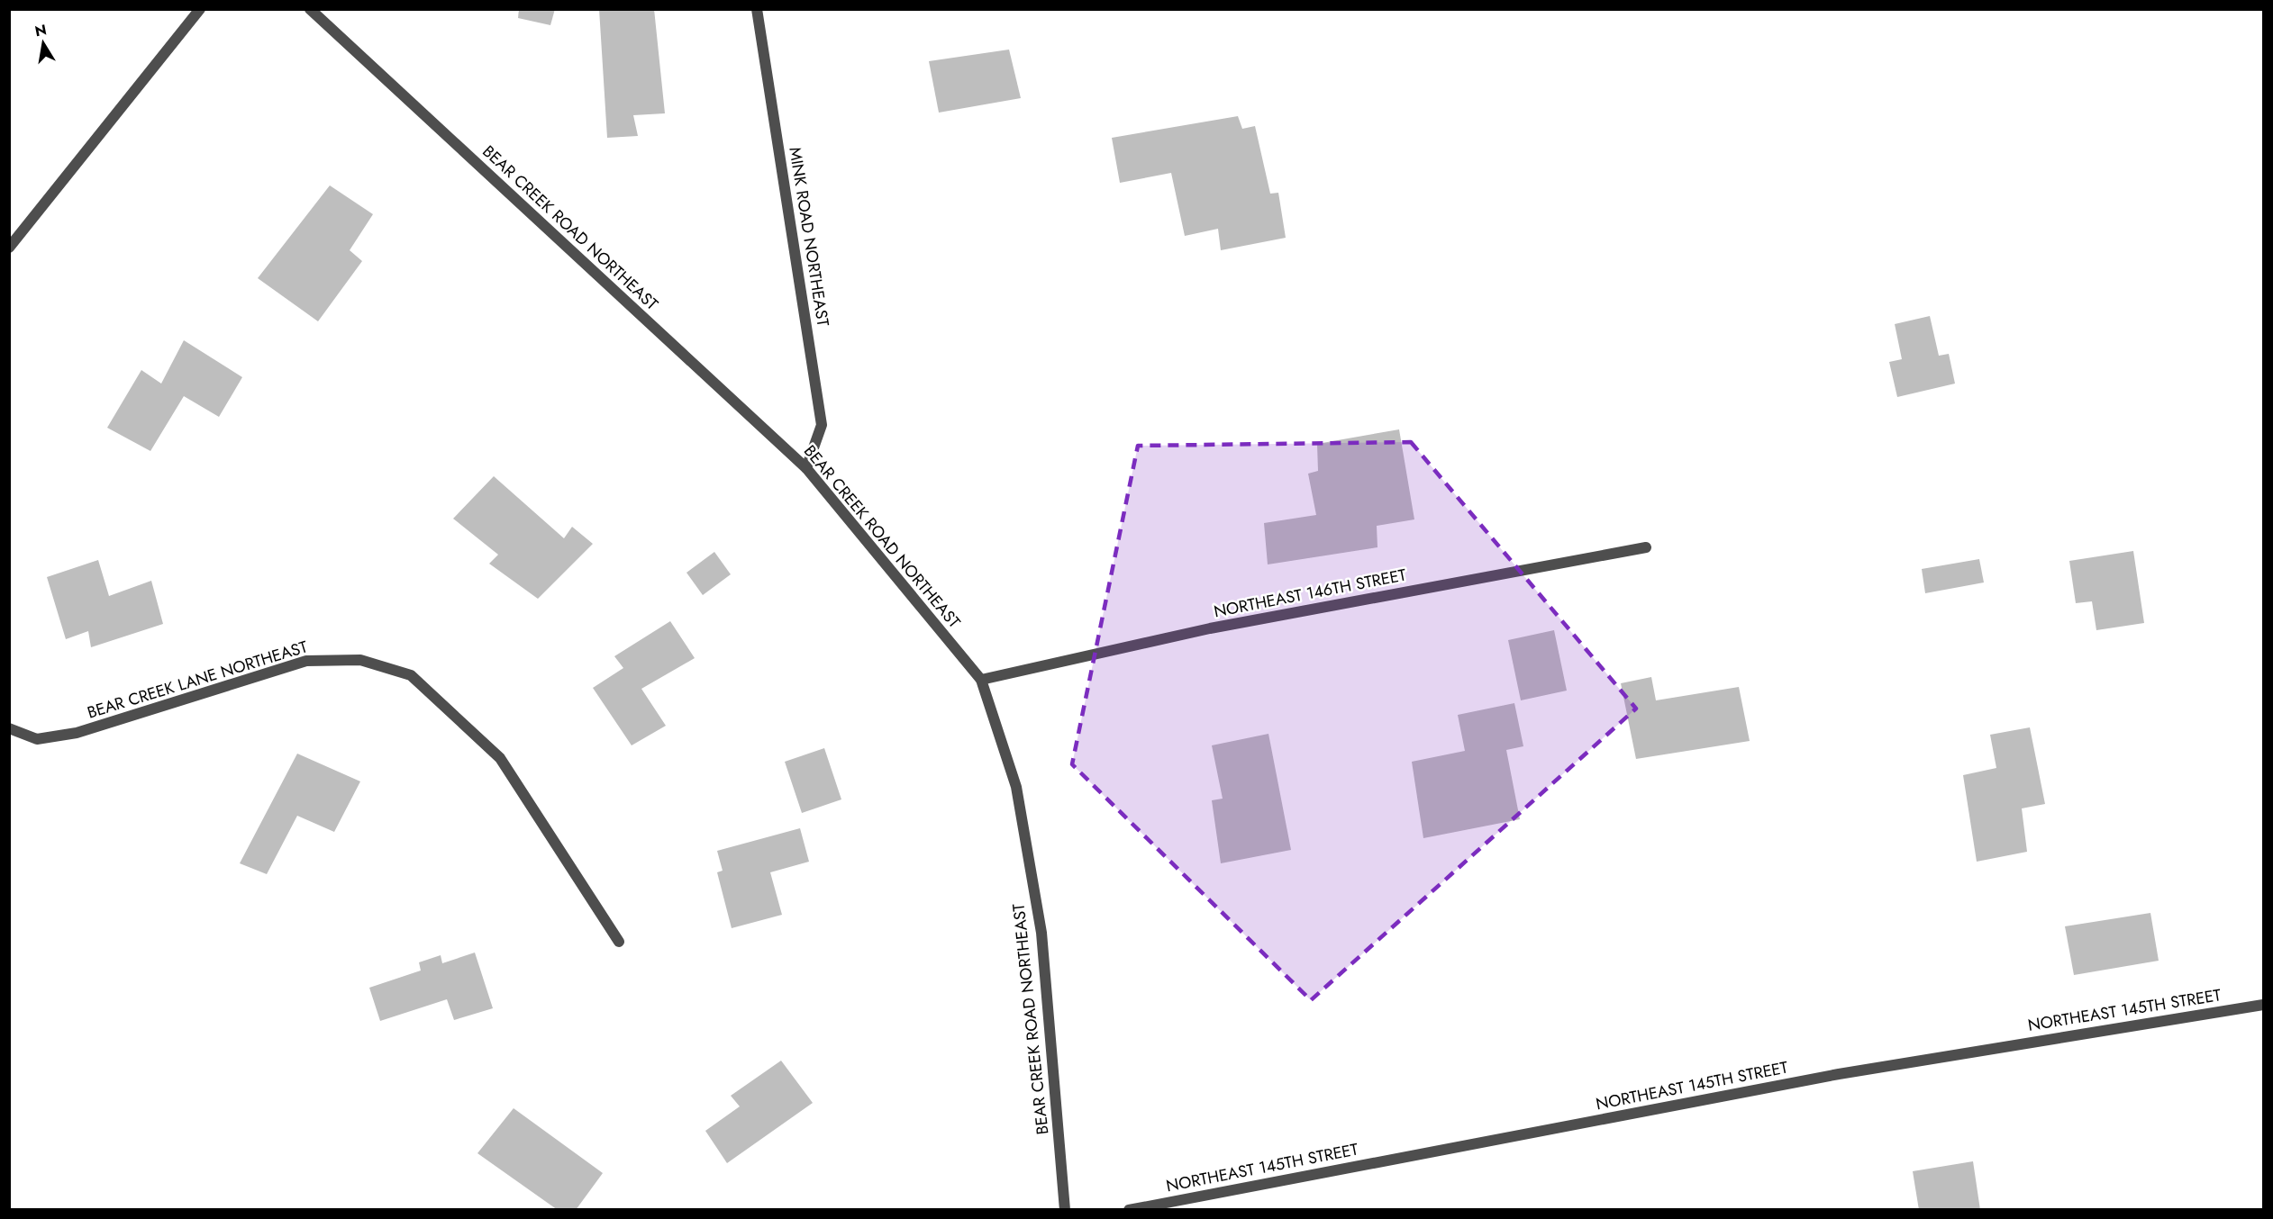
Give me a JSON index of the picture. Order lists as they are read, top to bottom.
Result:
{
  "streets": {
    "street": [
      "BEAR CREEK ROAD NORTHEAST",
      "MINK ROAD NORTHEAST",
      "NORTHEAST 146TH STREET",
      "BEAR CREEK LANE NORTHEAST",
      "NORTHEAST 145TH STREET"
    ]
  },
  "crossings": [
    ["BEAR CREEK ROAD NORTHEAST", "MINK ROAD NORTHEAST"],
    ["BEAR CREEK ROAD NORTHEAST", "NORTHEAST 146TH STREET"]
  ],
  "north": "top"
}
